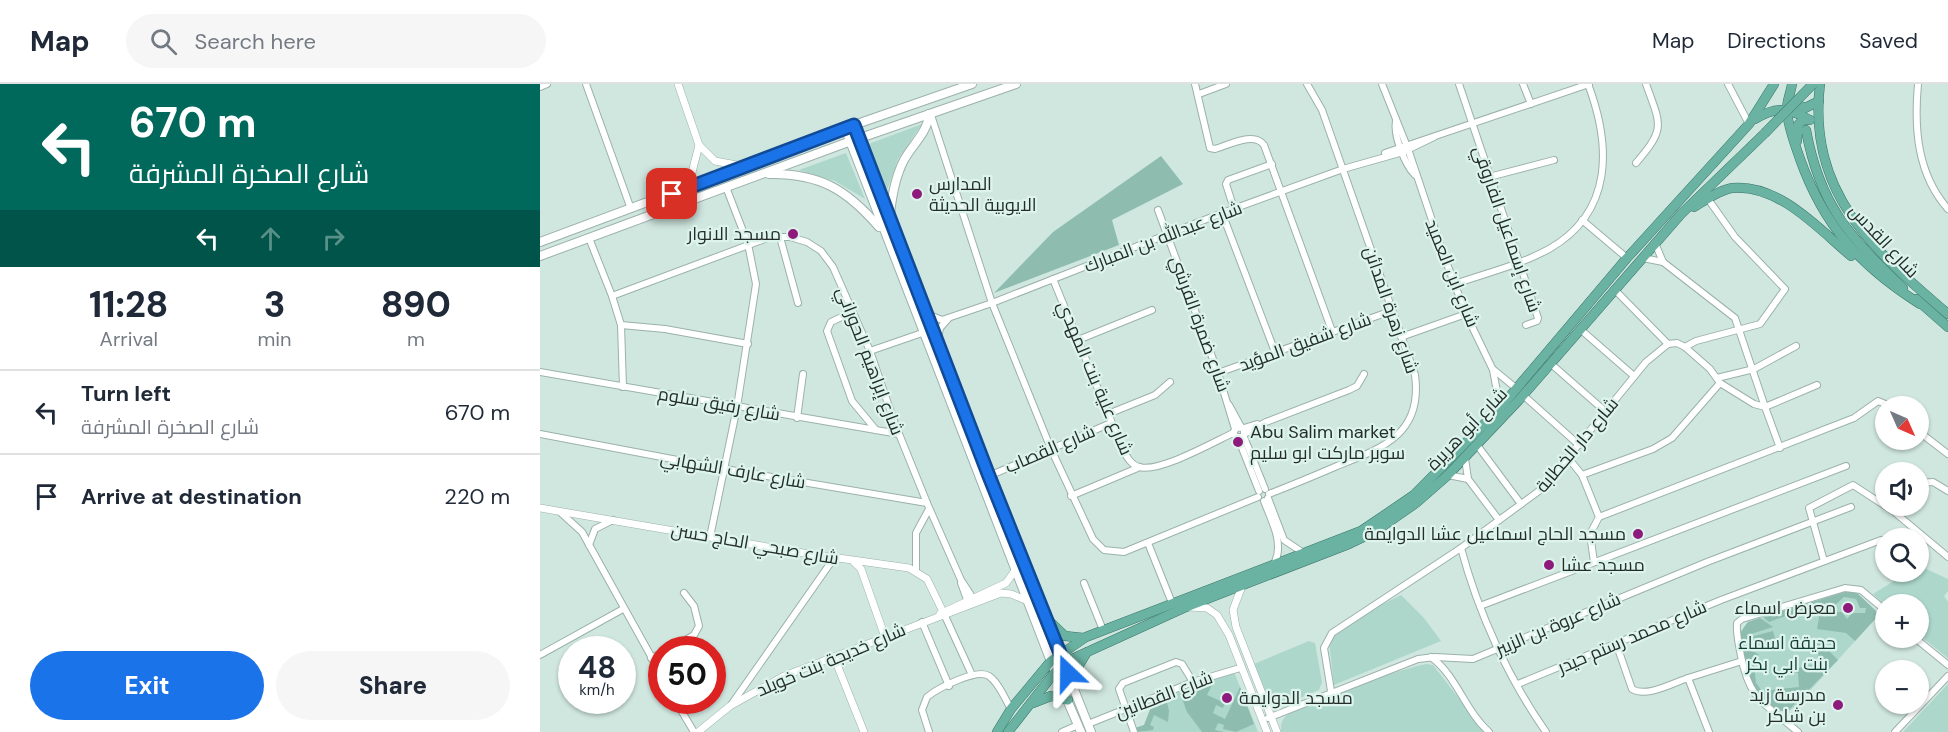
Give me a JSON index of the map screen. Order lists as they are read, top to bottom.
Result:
{
  "streets": {
    "highway": ["شارع القدس", "شارع أبو هريرة"],
    "street": [
      "شارع إسماعيل الفاروقي",
      "شارع عبدالله بن المبارك",
      "شارع ابن العميد",
      "شارع زهرة المدائن",
      "شارع ضمرة القرشي",
      "شارع شفيق المؤيد",
      "شارع إبراهيم الحوراني",
      "شارع علية بنت المهدي",
      "شارع رفيق سلوم",
      "شارع دار الخطابة",
      "شارع القصاب",
      "شارع عارف الشهابي",
      "شارع صبحي الحاج حسن",
      "شارع عروة بن الزبير",
      "شارع محمد رستم حيدر",
      "شارع خديجة بنت خويلد",
      "شارع القطانين"
    ]
  },
  "crossings": [
    ["شارع إسماعيل الفاروقي", "شارع عبدالله بن المبارك"],
    ["شارع عبدالله بن المبارك", "شارع ابن العميد"],
    ["شارع عبدالله بن المبارك", "شارع زهرة المدائن"],
    ["شارع عبدالله بن المبارك", "شارع ضمرة القرشي"],
    ["شارع عبدالله بن المبارك", "شارع علية بنت المهدي"],
    ["شارع القدس", "شارع أبو هريرة"],
    ["شارع ابن العميد", "شارع أبو هريرة"],
    ["شارع ابن العميد", "شارع دار الخطابة"],
    ["شارع زهرة المدائن", "شارع ضمرة القرشي"],
    ["شارع زهرة المدائن", "شارع شفيق المؤيد"],
    ["شارع زهرة المدائن", "شارع القصاب"],
    ["شارع ضمرة القرشي", "شارع شفيق المؤيد"],
    ["شارع ضمرة القرشي", "شارع علية بنت المهدي"],
    ["شارع ضمرة القرشي", "شارع أبو هريرة"],
    ["شارع إبراهيم الحوراني", "شارع رفيق سلوم"],
    ["شارع إبراهيم الحوراني", "شارع عارف الشهابي"],
    ["شارع إبراهيم الحوراني", "شارع خديجة بنت خويلد"],
    ["شارع علية بنت المهدي", "شارع القصاب"],
    ["شارع دار الخطابة", "شارع عروة بن الزبير"]
  ],
  "parks": ["حديقة اسماء بنت ابي بكر"],
  "places": [
    "المدارس الايوبية الحديثة",
    "مسجد الانوار",
    "Abu Salim market سوبر ماركت ابو سليم",
    "مسجد الحاج اسماعيل عشا الدوايمة",
    "مسجد عشا",
    "معرض اسماء",
    "مسجد الدوايمة",
    "مدرسة زيد بن شاكر"
  ],
  "north": "bottom right",
  "page": {
    "header": "Map",
    "search": "Search here",
    "nav": ["Map", "Directions", "Saved"],
    "turn": ["670 m", "شارع الصخرة المشرفة"],
    "eta": [
      "11:28",
      "Arrival",
      "3",
      "min",
      "890",
      "m"
    ],
    "list": [
      {
        "name": "Turn left",
        "note": "شارع الصخرة المشرفة",
        "value": "670 m"
      },
      {
        "name": "Arrive at destination",
        "value": "220 m"
      }
    ],
    "map_buttons": ["+", "−"],
    "speed": "48 km/h",
    "limit": "50",
    "buttons": ["Exit", "Share"]
  }
}
